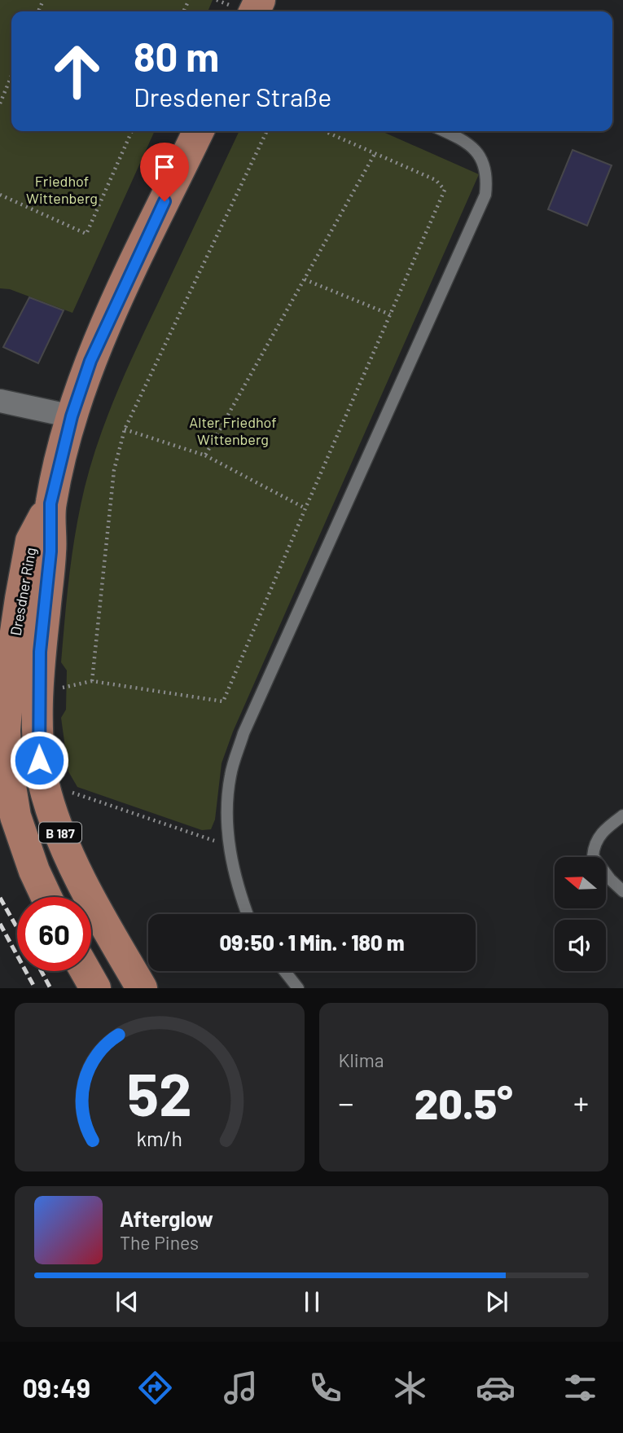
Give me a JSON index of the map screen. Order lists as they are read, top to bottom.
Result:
{
  "streets": {
    "main road": ["Dresdner Ring", "B 187"]
  },
  "crossings": [
    ["Dresdner Ring", "B 187"]
  ],
  "parks": ["Friedhof Wittenberg", "Alter Friedhof Wittenberg"],
  "north": "left",
  "page": {
    "turn": ["80 m", "Dresdener Straße"],
    "limit": "60",
    "trip": "09:50 · 1 Min. · 180 m",
    "tile": "Klima",
    "heat": ["−", "20.5°", "+"],
    "song": ["Afterglow", "The Pines"],
    "tabs": "09:49",
    "gauge": ["52", "km/h"]
  }
}
